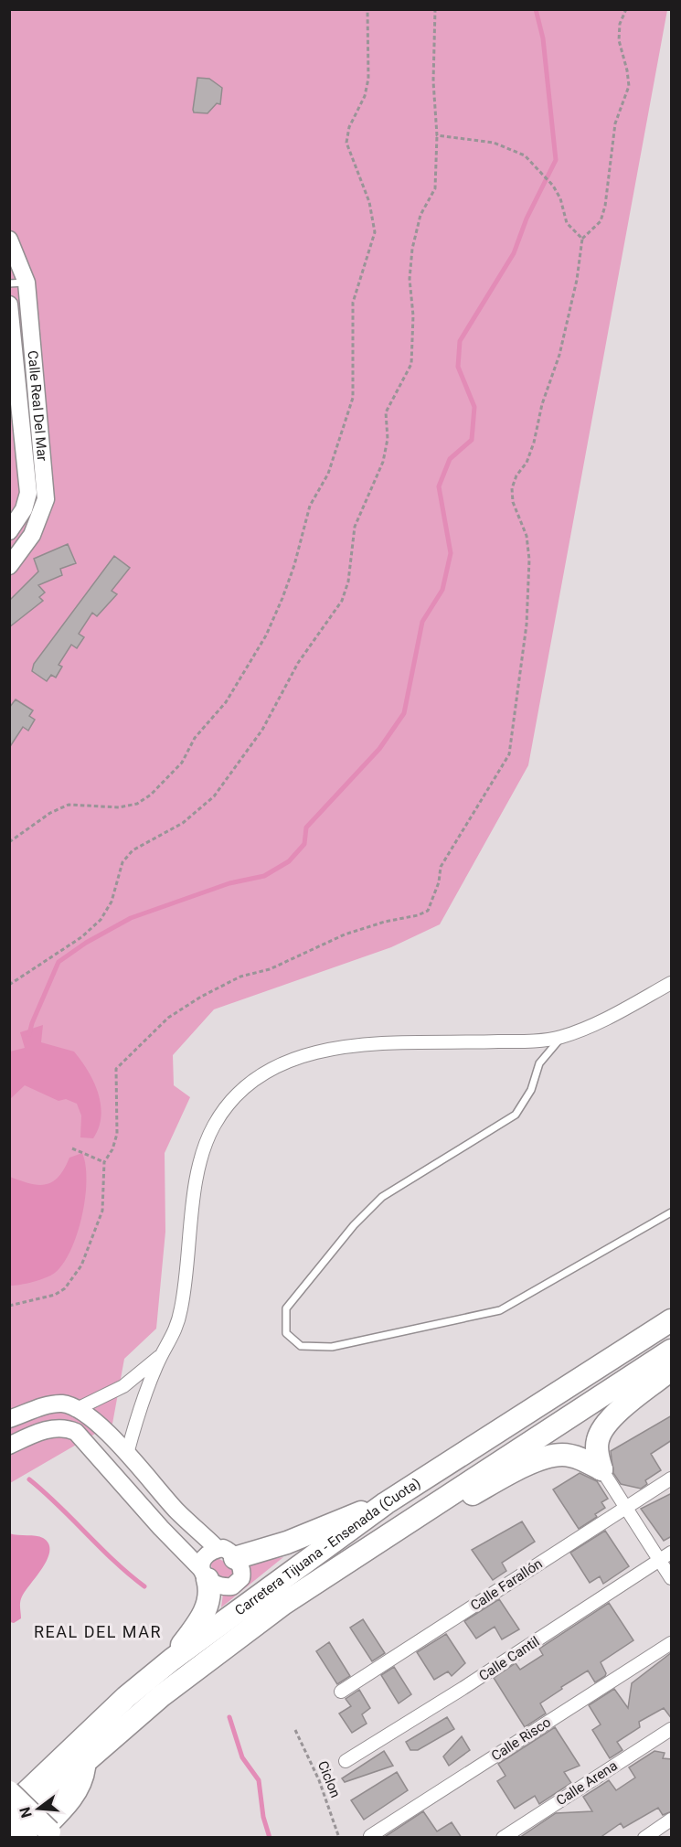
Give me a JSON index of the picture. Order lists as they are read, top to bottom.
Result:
{
  "streets": {
    "highway": ["Carretera Tijuana - Ensenada (Cuota)"],
    "street": [
      "Calle Real Del Mar",
      "Calle Farallón",
      "Calle Cantil",
      "Calle Risco",
      "Calle Arena"
    ],
    "path": ["Ciclon"]
  },
  "districts": ["REAL DEL MAR"],
  "north": "left"
}
